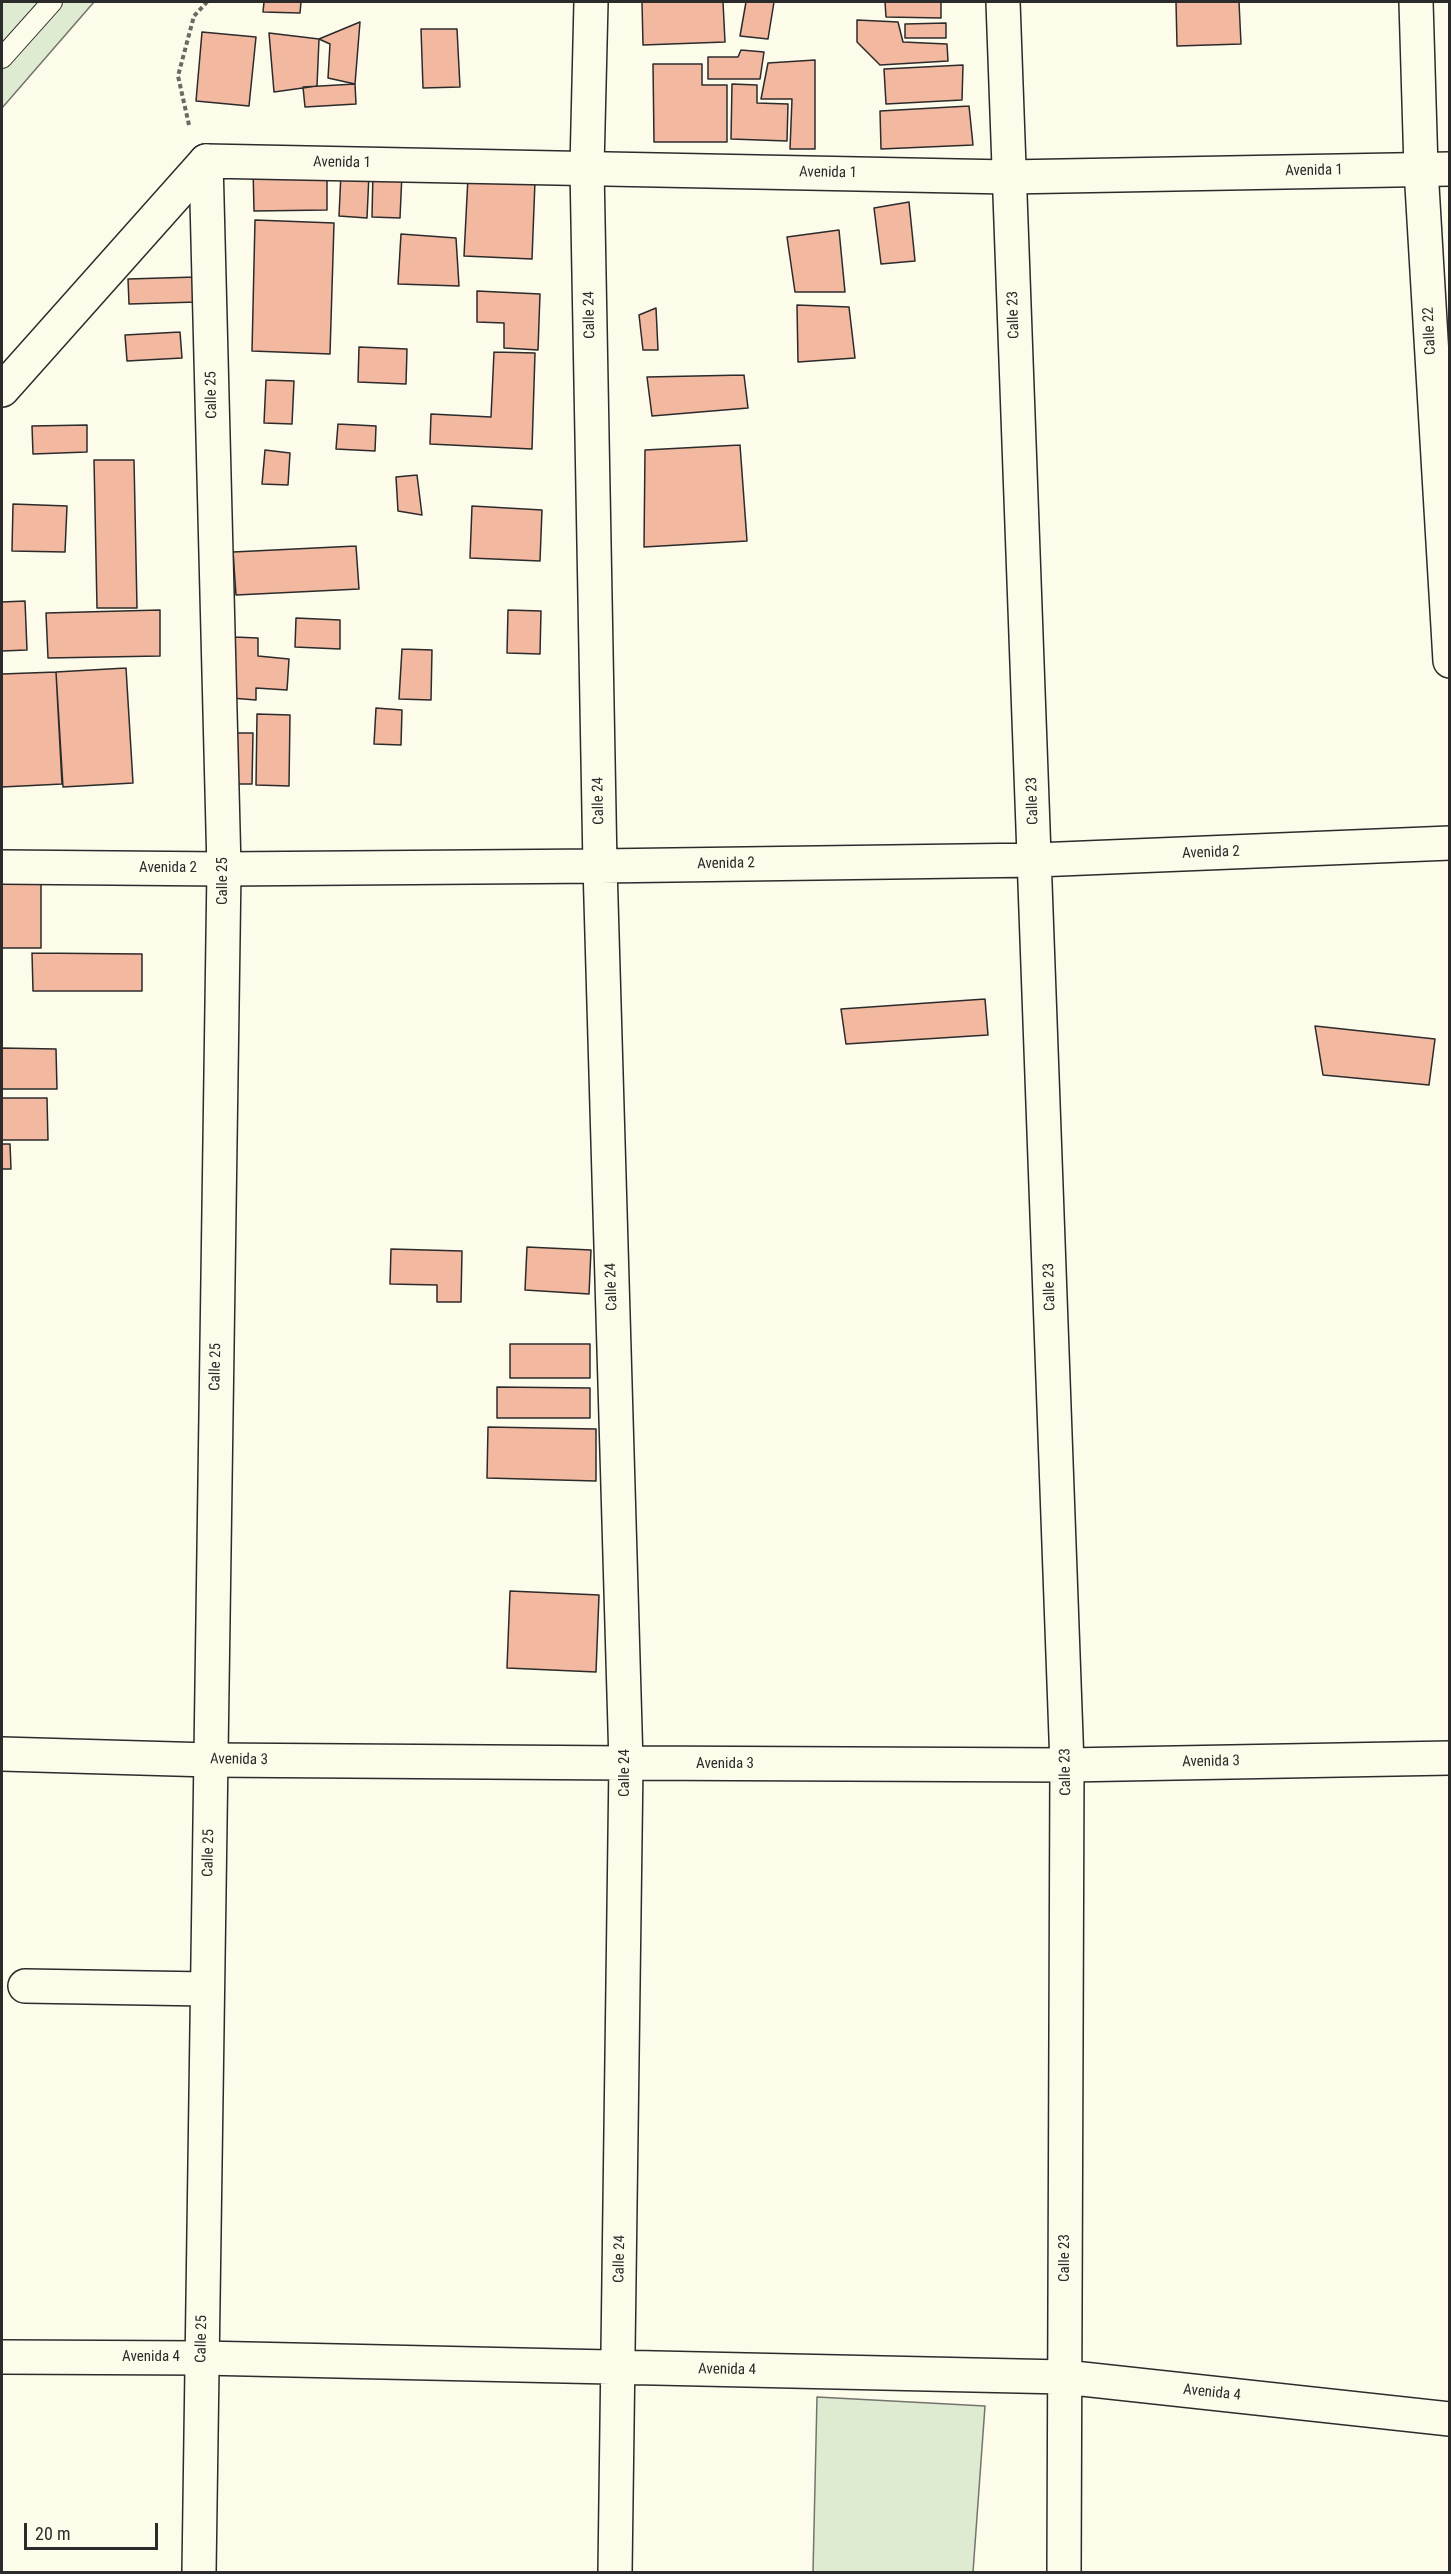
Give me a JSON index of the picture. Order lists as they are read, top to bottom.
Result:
{
  "streets": {
    "street": [
      "Avenida 1",
      "Calle 24",
      "Calle 23",
      "Calle 22",
      "Calle 25",
      "Avenida 2",
      "Avenida 3",
      "Avenida 4"
    ]
  },
  "crossings": [
    ["Avenida 1", "Calle 24"],
    ["Avenida 1", "Calle 23"],
    ["Avenida 1", "Calle 22"],
    ["Avenida 1", "Calle 25"],
    ["Calle 24", "Avenida 2"],
    ["Calle 24", "Avenida 3"],
    ["Calle 24", "Avenida 4"],
    ["Calle 23", "Avenida 2"],
    ["Calle 23", "Avenida 3"],
    ["Calle 23", "Avenida 4"],
    ["Calle 25", "Avenida 2"],
    ["Calle 25", "Avenida 3"],
    ["Calle 25", "Avenida 4"]
  ],
  "scale_bar": "20 m"
}
